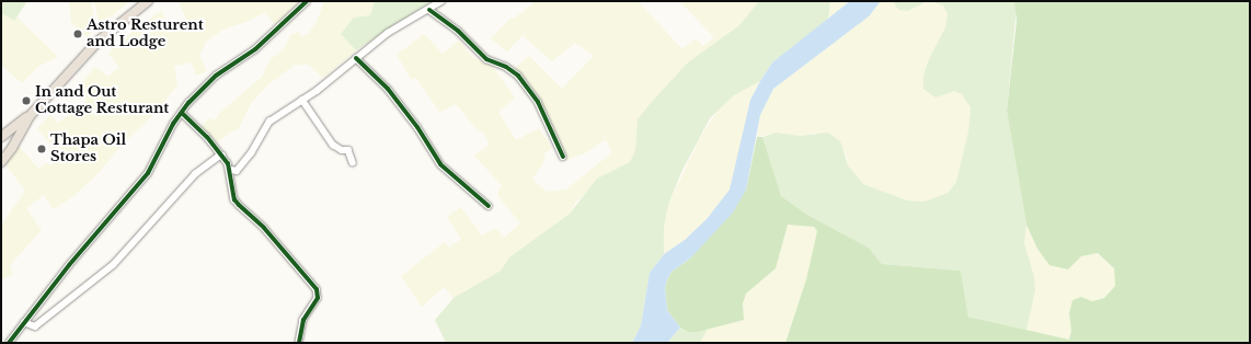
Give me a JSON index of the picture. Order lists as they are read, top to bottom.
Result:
{
  "places": ["Astro Resturent and Lodge", "In and Out Cottage Resturant", "Thapa Oil Stores"]
}
